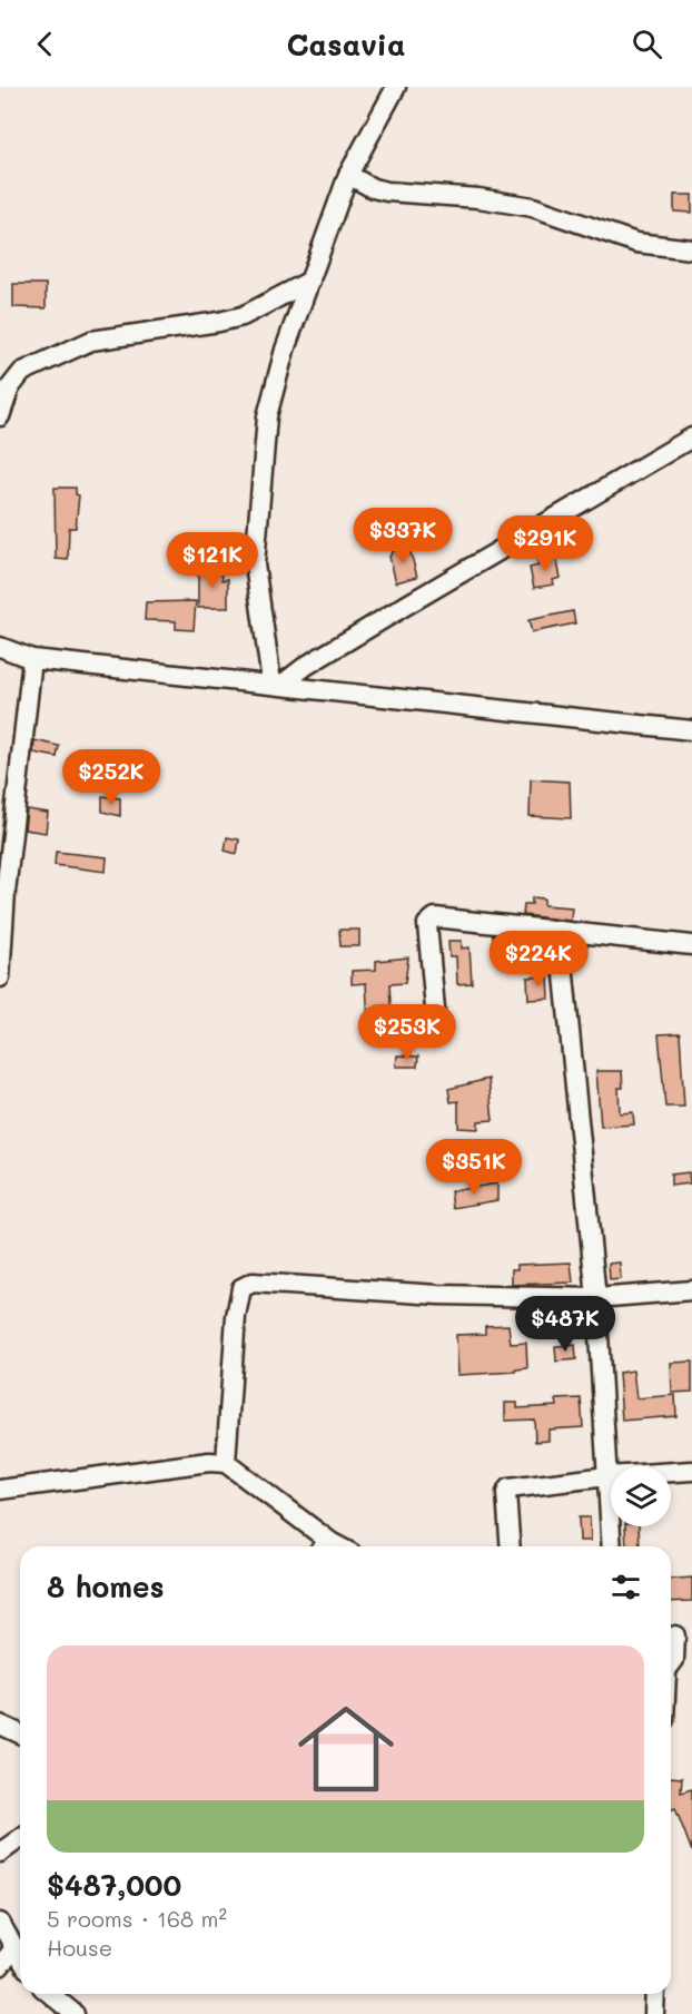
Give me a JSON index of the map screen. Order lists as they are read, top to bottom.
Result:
{
  "page": {
    "header": "Casavia",
    "price": [
      "$337K",
      "$291K",
      "$121K",
      "$252K",
      "$224K",
      "$253K",
      "$351K",
      "$487K"
    ],
    "heading": "8 homes",
    "list": [
      {
        "name": "$487,000",
        "note": "5 rooms · 168 m² · House"
      }
    ]
  }
}
